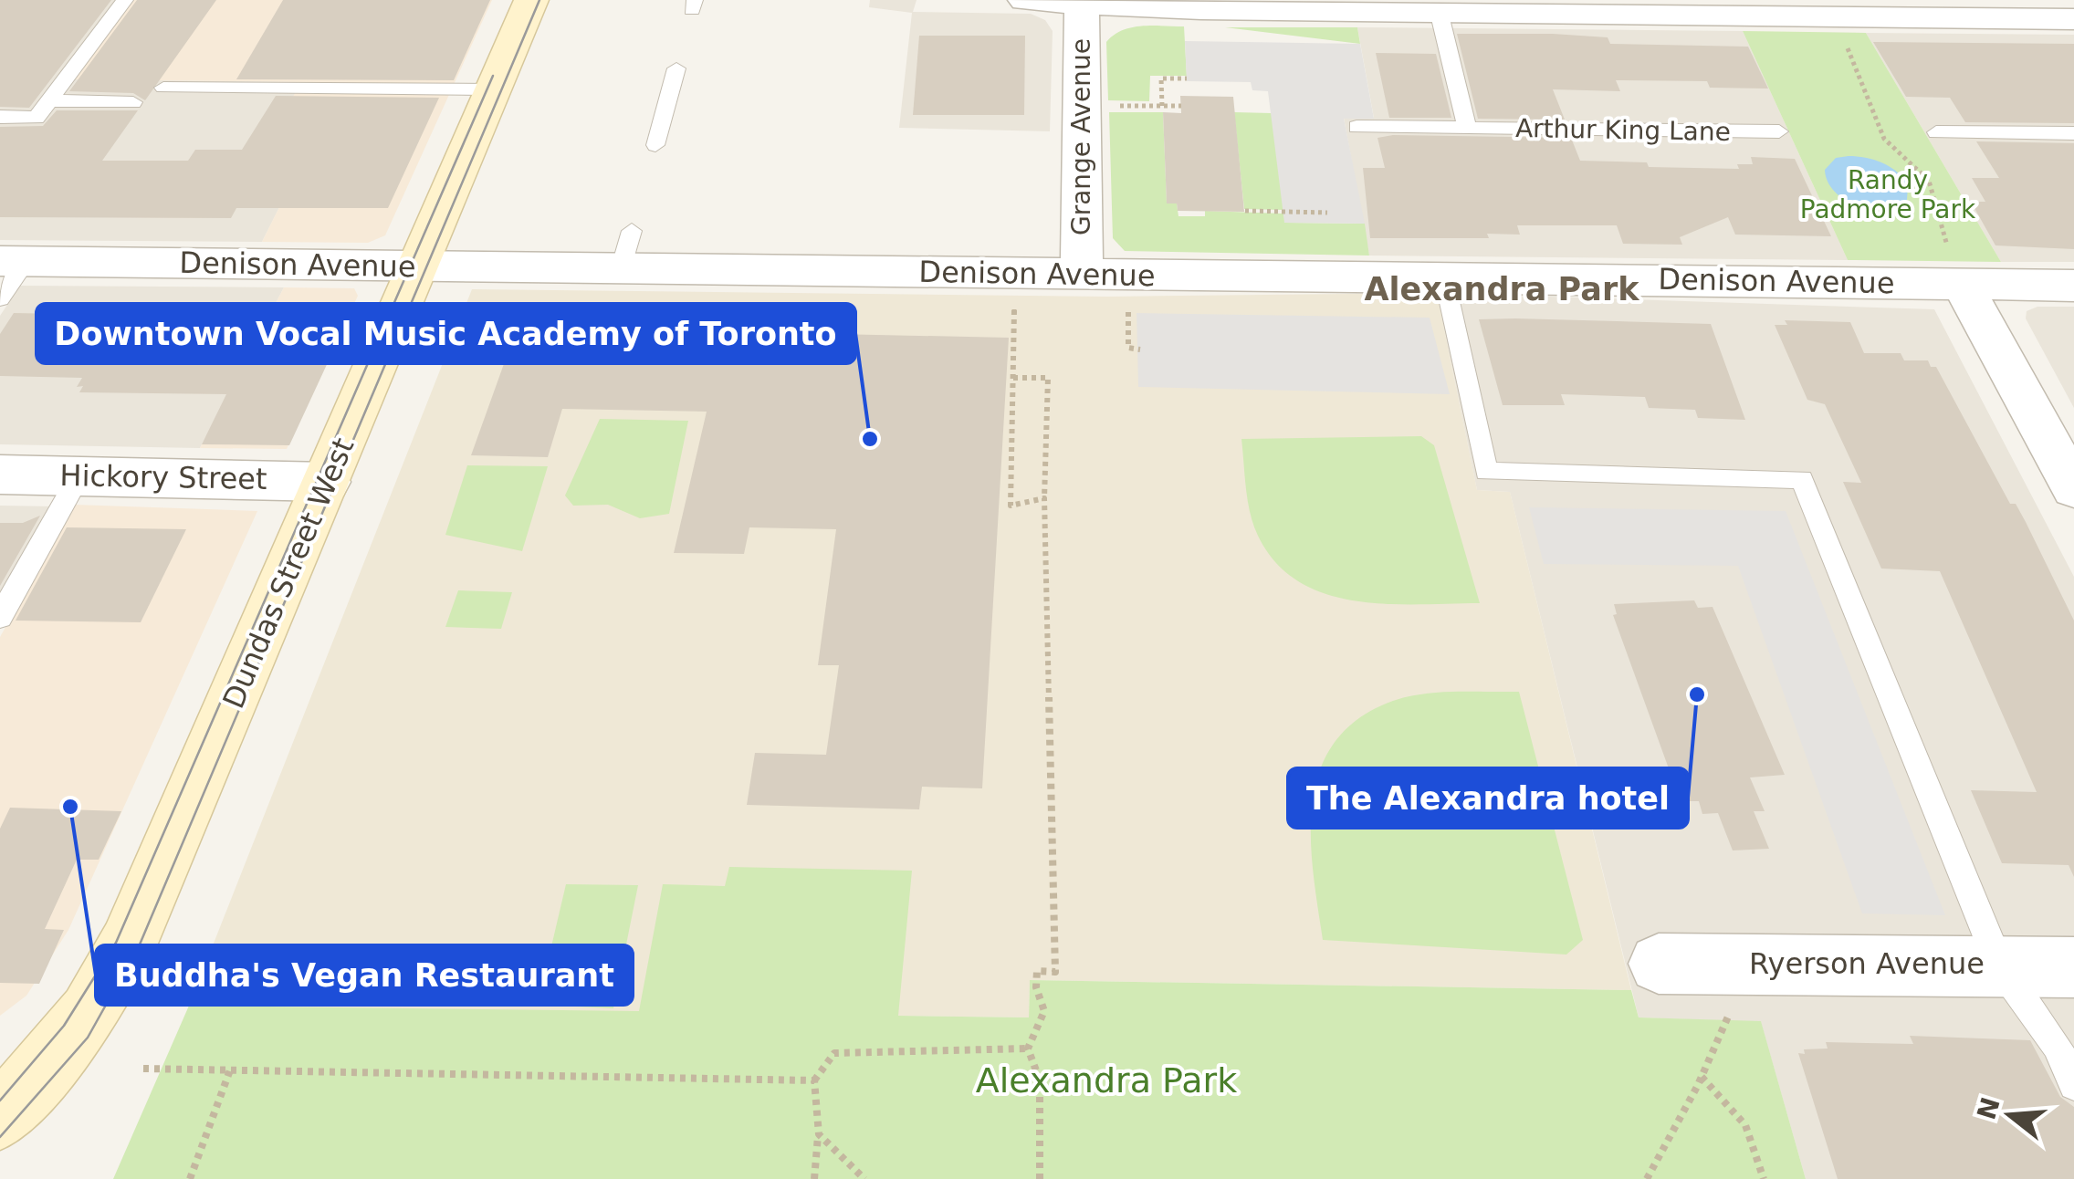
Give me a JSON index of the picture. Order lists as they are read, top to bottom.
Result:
{
  "streets": {
    "main road": ["Dundas Street West"],
    "street": [
      "Grange Avenue",
      "Denison Avenue",
      "Hickory Street",
      "Ryerson Avenue"
    ],
    "lane": ["Arthur King Lane"]
  },
  "crossings": [
    ["Grange Avenue", "Denison Avenue"],
    ["Denison Avenue", "Dundas Street West"],
    ["Hickory Street", "Dundas Street West"]
  ],
  "districts": ["Alexandra Park"],
  "parks": ["Randy Padmore Park", "Alexandra Park"],
  "places": ["Downtown Vocal Music Academy of Toronto", "The Alexandra hotel", "Buddha's Vegan Restaurant"],
  "north": "left"
}
